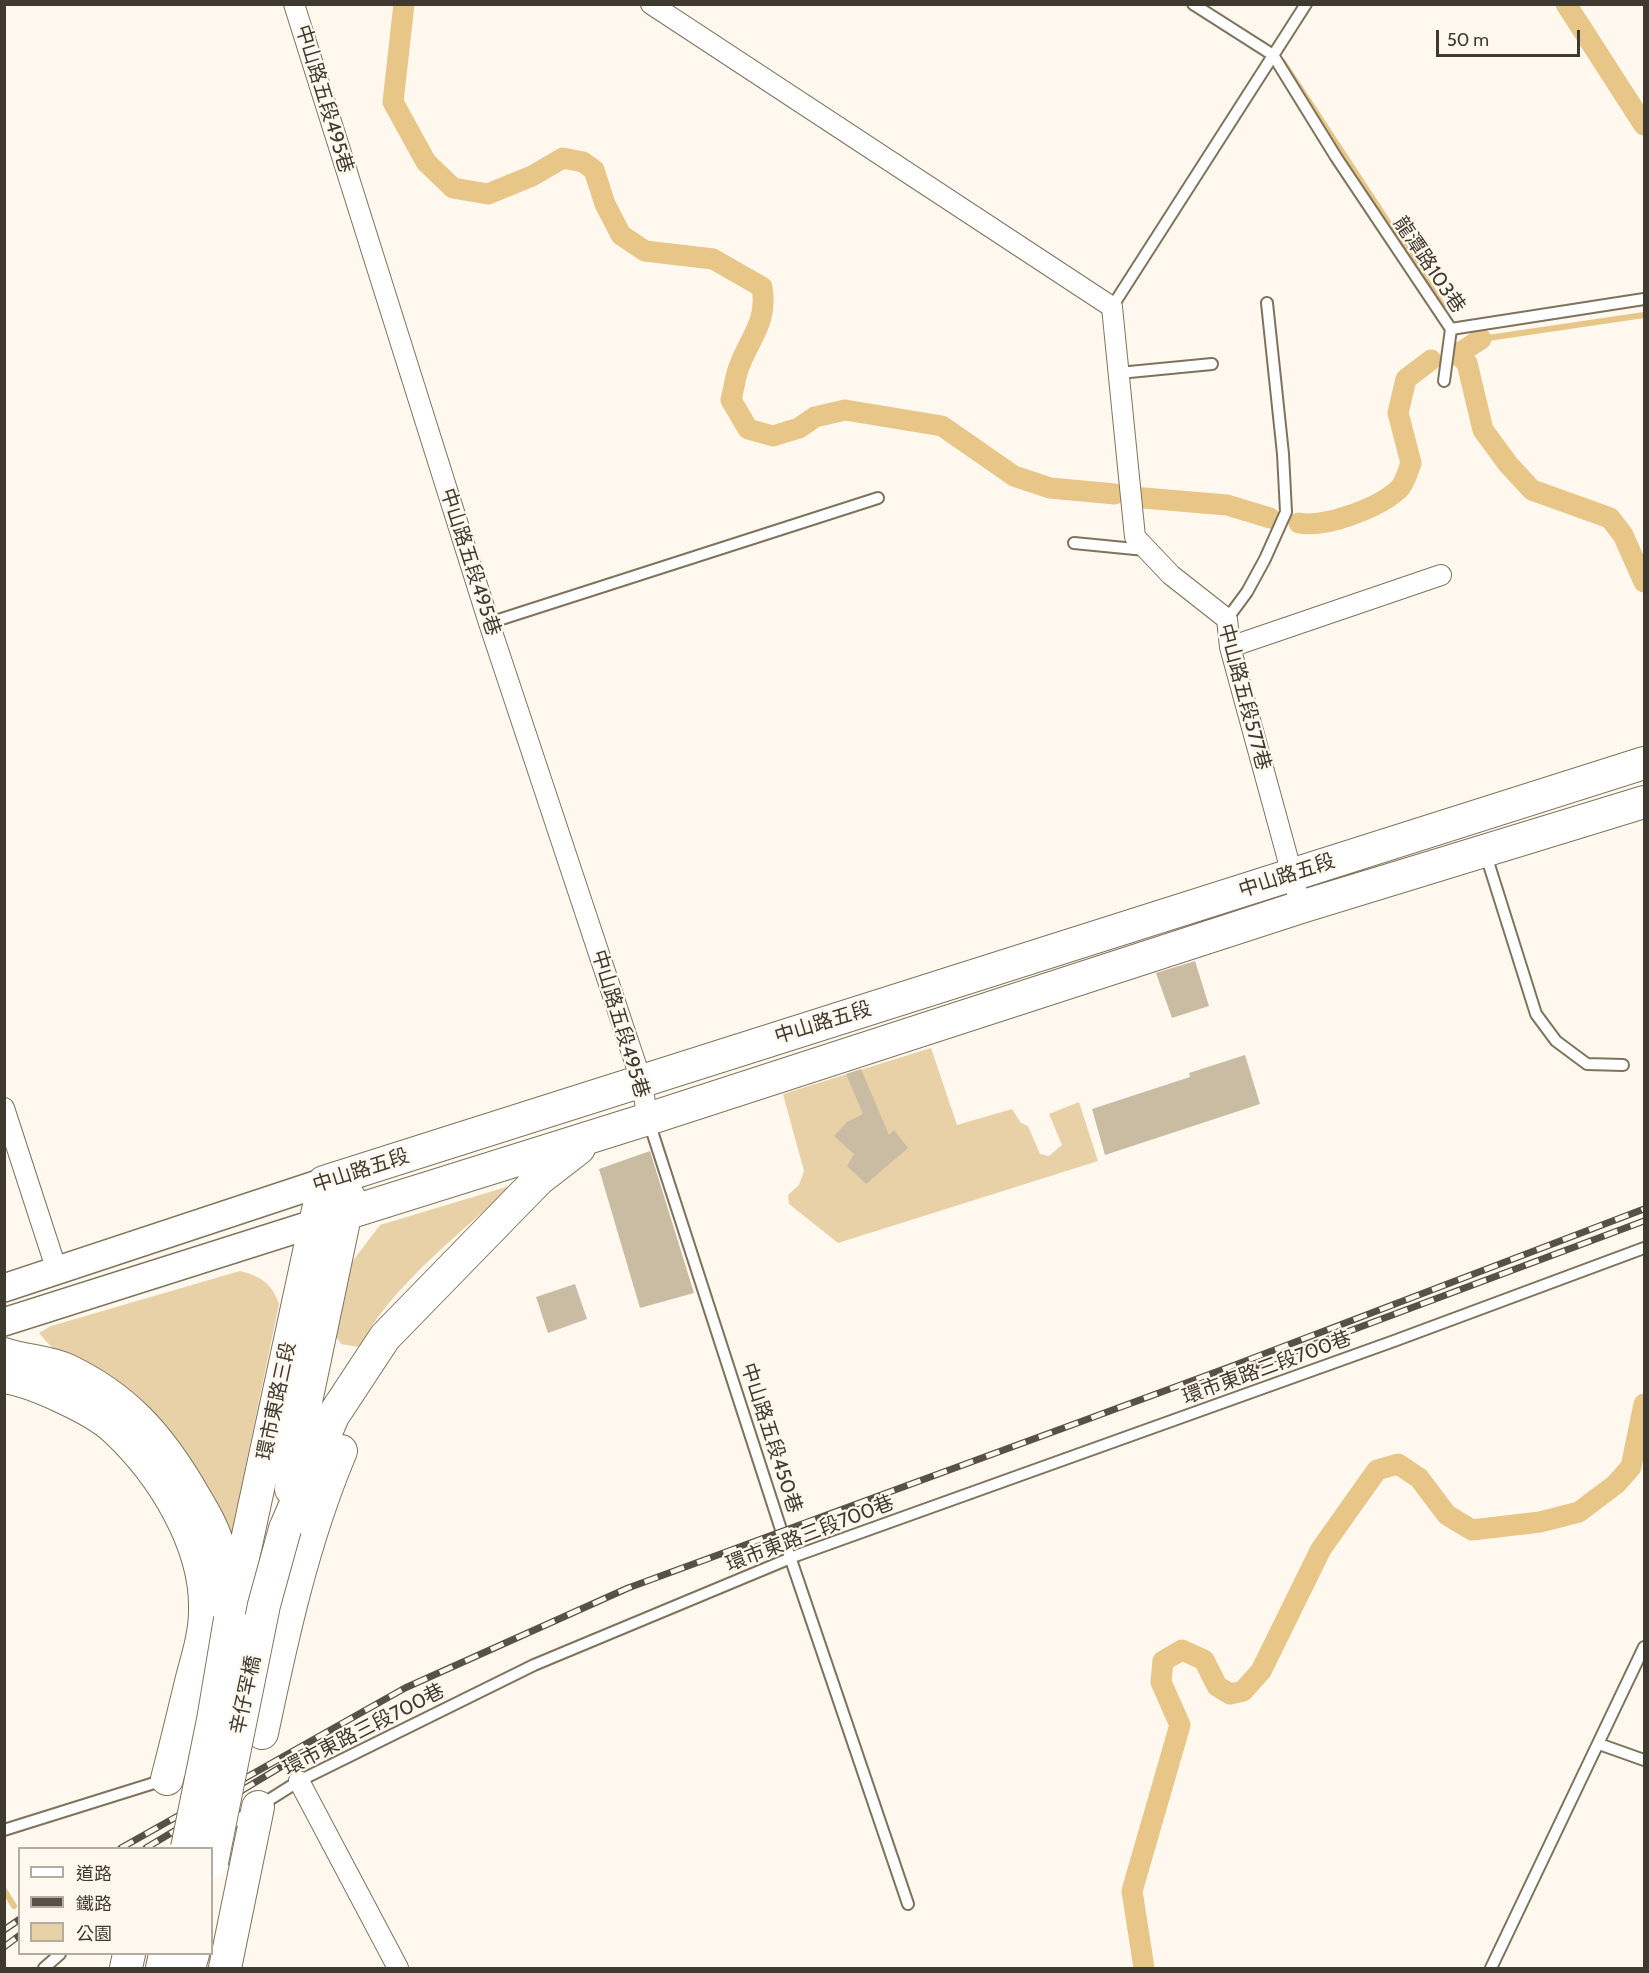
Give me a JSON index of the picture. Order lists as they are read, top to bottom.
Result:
{
  "streets": {
    "main road": ["中山路五段", "環市東路三段", "辛仔罕橋"],
    "street": ["中山路五段495巷", "中山路五段577巷"],
    "lane": ["龍潭路103巷", "環市東路三段700巷", "中山路五段450巷"]
  },
  "crossings": [
    ["中山路五段495巷", "中山路五段"],
    ["中山路五段495巷", "中山路五段450巷"],
    ["中山路五段577巷", "中山路五段"],
    ["中山路五段", "環市東路三段"],
    ["中山路五段", "中山路五段450巷"],
    ["環市東路三段700巷", "中山路五段450巷"],
    ["環市東路三段", "辛仔罕橋"]
  ],
  "legend": ["道路", "鐵路", "公園"],
  "scale_bar": "50 m"
}
